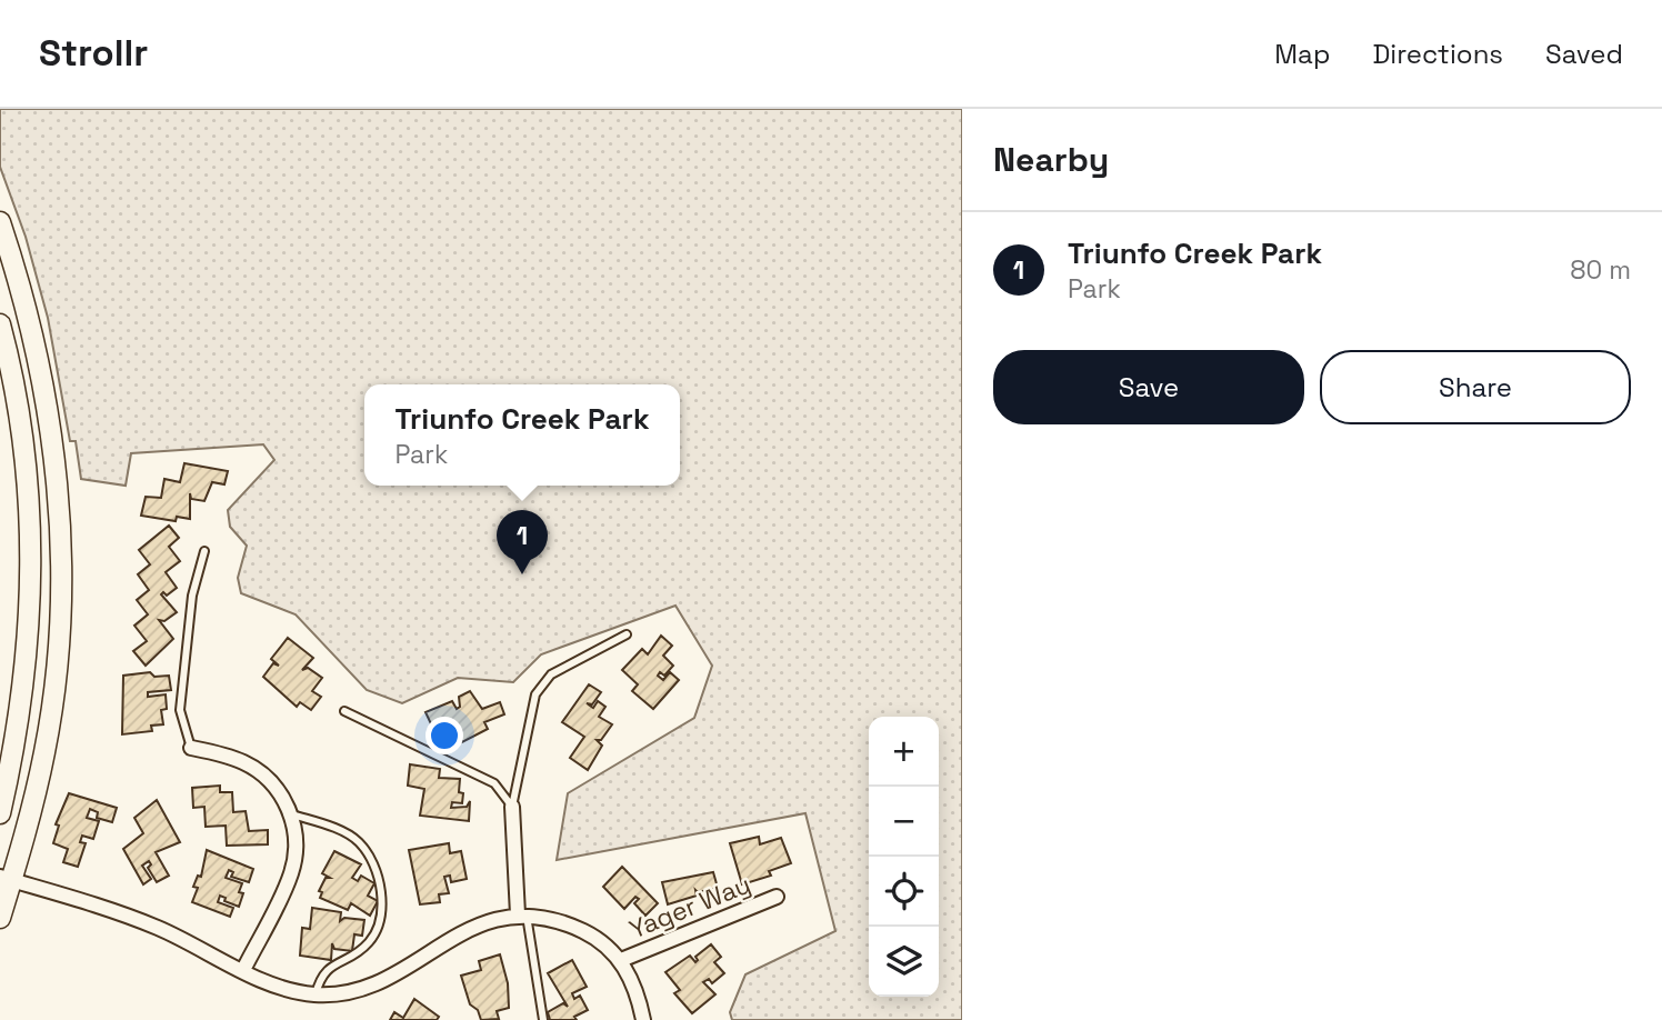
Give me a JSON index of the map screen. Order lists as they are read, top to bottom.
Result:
{
  "streets": {
    "street": ["Yager Way"]
  },
  "page": {
    "header": "Strollr",
    "nav": ["Map", "Directions", "Saved"],
    "heading": "Nearby",
    "list": [
      {
        "mark": "1",
        "name": "Triunfo Creek Park",
        "note": "Park",
        "value": "80 m"
      }
    ],
    "buttons": ["Save", "Share"],
    "popup": ["Triunfo Creek Park", "Park"],
    "pins": "1",
    "map_buttons": ["+", "−"]
  }
}
